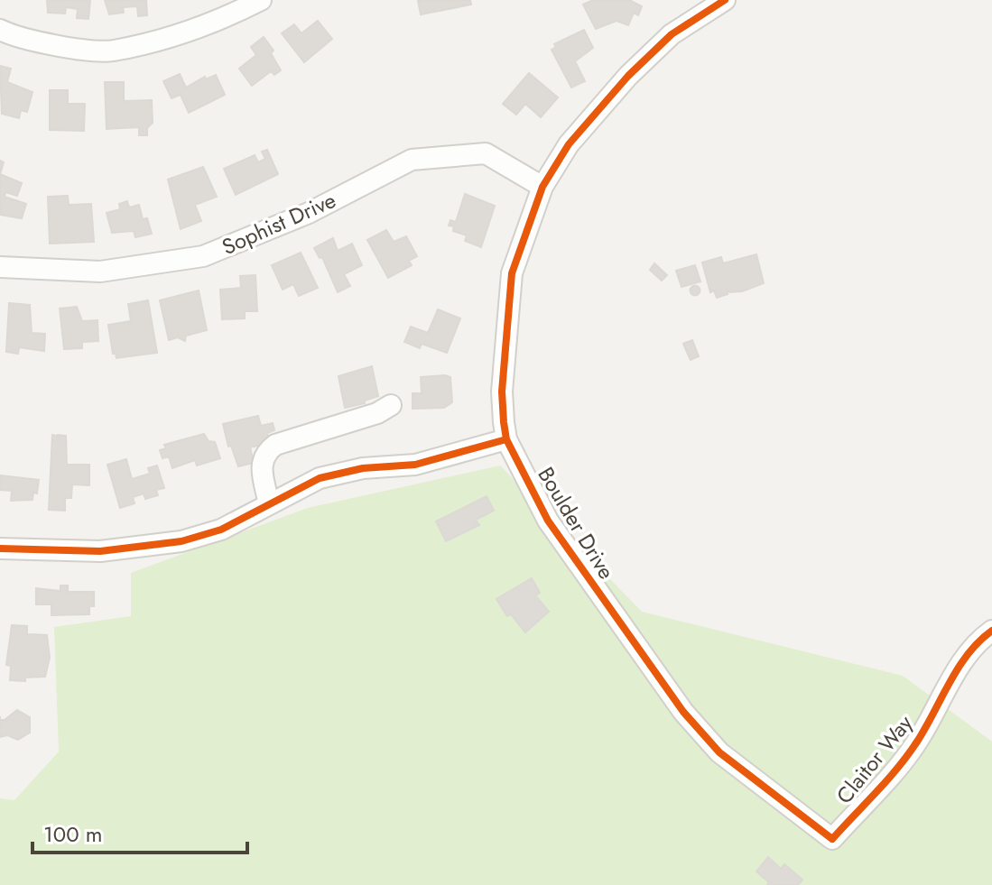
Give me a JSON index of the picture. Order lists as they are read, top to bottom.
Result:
{
  "streets": {
    "street": ["Sophist Drive", "Boulder Drive", "Claitor Way"]
  },
  "crossings": [
    ["Sophist Drive", "Boulder Drive"],
    ["Boulder Drive", "Claitor Way"]
  ],
  "scale_bar": "100 m"
}
